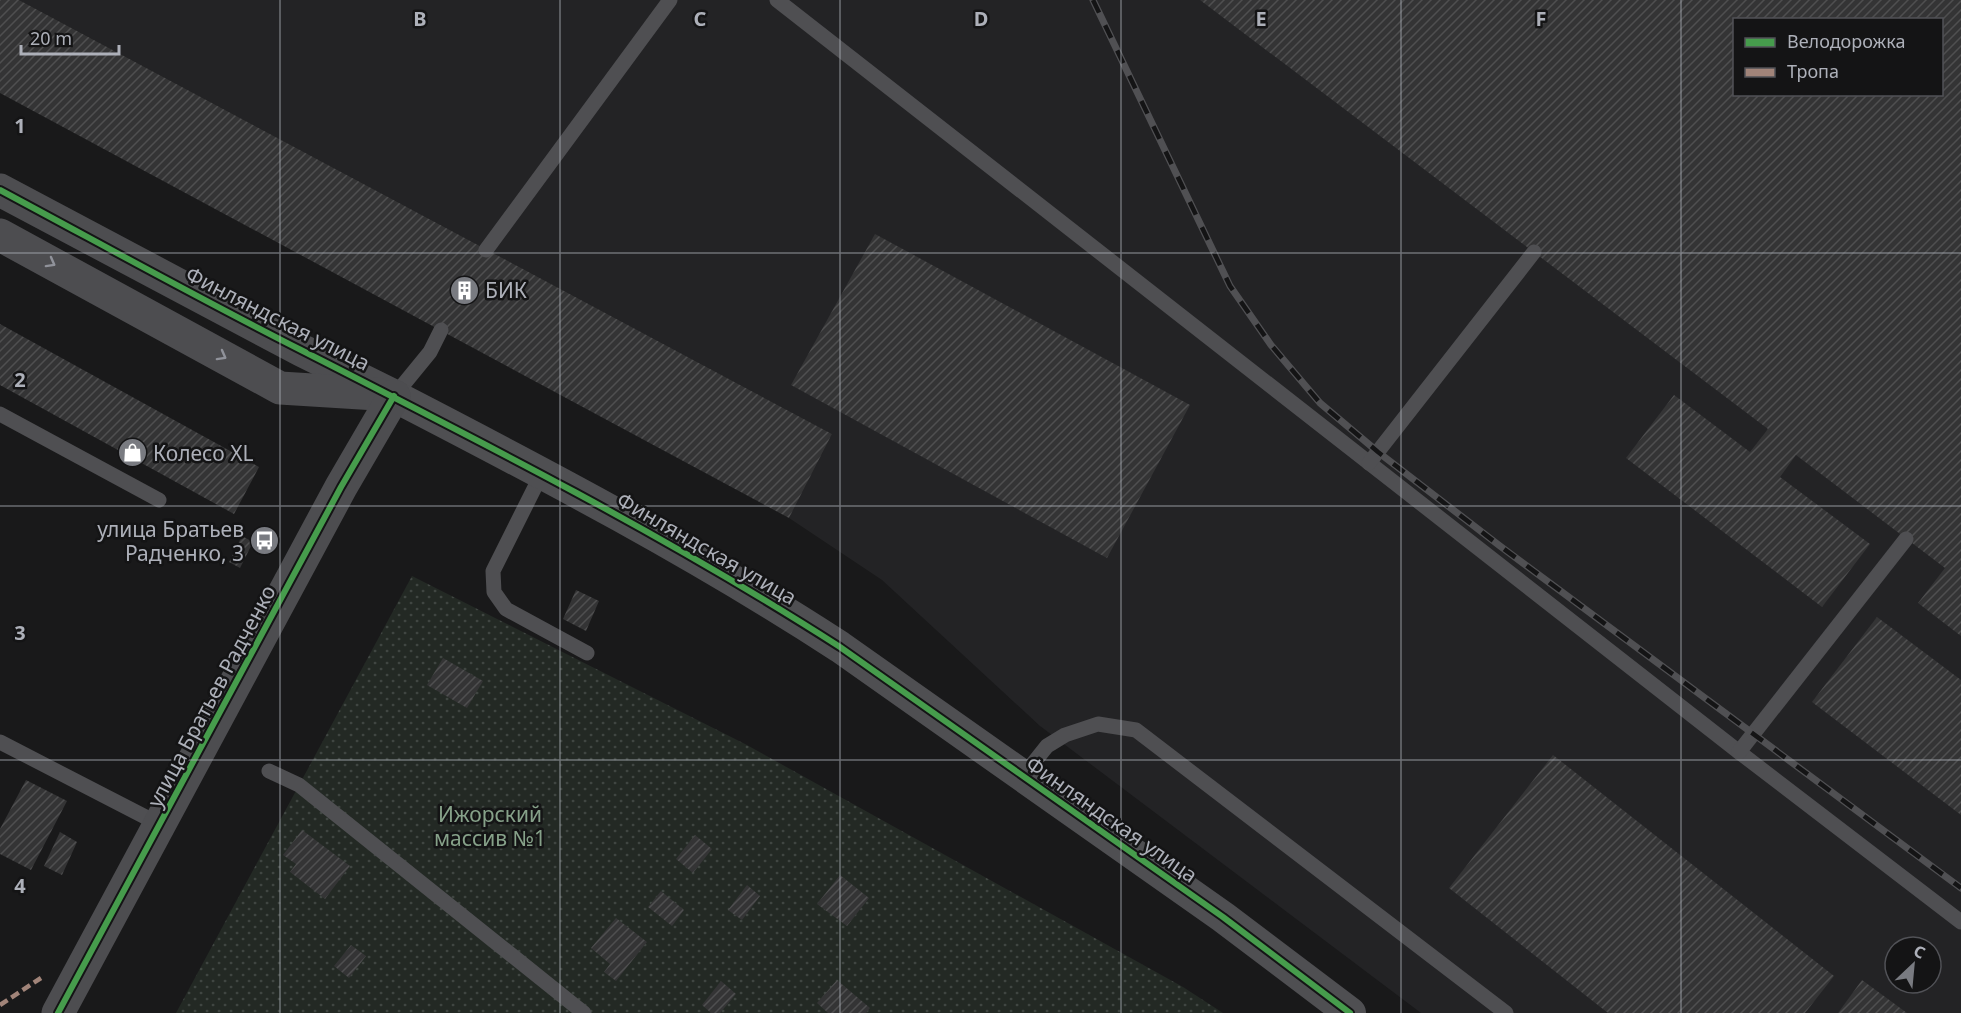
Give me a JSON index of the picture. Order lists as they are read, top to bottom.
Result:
{
  "streets": {
    "street": ["Финляндская улица", "улица Братьев Радченко"]
  },
  "crossings": [
    ["Финляндская улица", "улица Братьев Радченко"]
  ],
  "parks": ["Ижорский массив №1"],
  "places": {
    "building": ["БИК"],
    "shop": ["Колесо XL"],
    "bus stop": ["улица Братьев Радченко, 3"]
  },
  "legend": ["Велодорожка", "Тропа"],
  "scale_bar": "20 m",
  "north": "top right",
  "grid": {
    "columns": [
      "B",
      "C",
      "D",
      "E",
      "F"
    ],
    "rows": [
      "1",
      "2",
      "3",
      "4"
    ]
  }
}
